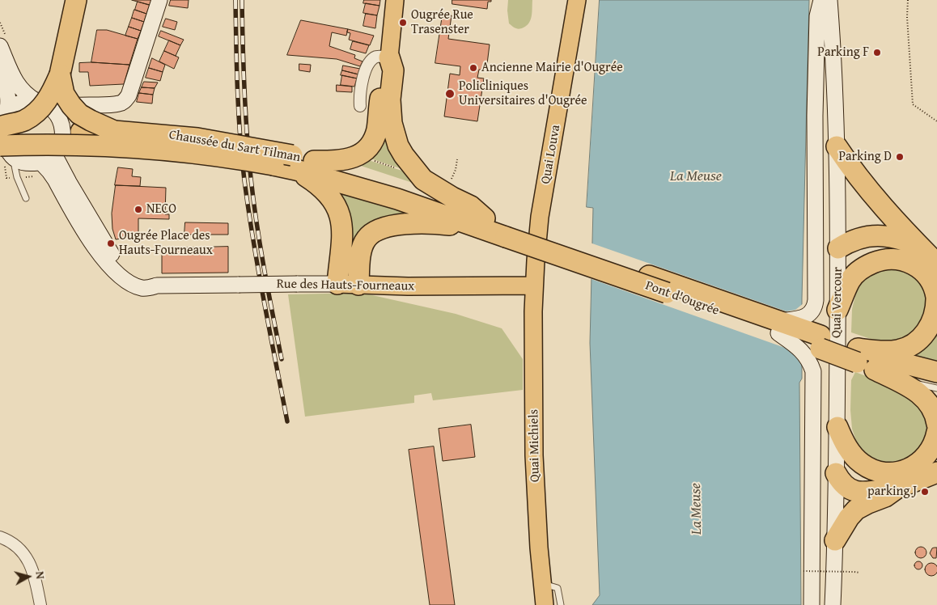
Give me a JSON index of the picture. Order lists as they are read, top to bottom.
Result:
{
  "streets": {
    "highway": ["Chaussée du Sart Tilman", "Pont d'Ougrée"],
    "main road": [
      "Quai Louva",
      "Rue des Hauts-Fourneaux",
      "Quai Vercour",
      "Quai Michiels"
    ]
  },
  "crossings": [
    ["Chaussée du Sart Tilman", "Pont d'Ougrée"],
    ["Quai Louva", "Rue des Hauts-Fourneaux"],
    ["Quai Louva", "Quai Michiels"],
    ["Rue des Hauts-Fourneaux", "Quai Michiels"]
  ],
  "water": ["La Meuse"],
  "places": [
    "Ougrée Rue Trasenster",
    "Parking F",
    "Ancienne Mairie d'Ougrée",
    "Policliniques Universitaires d'Ougrée",
    "Parking D",
    "NECO",
    "Ougrée Place des Hauts-Fourneaux",
    "parking J"
  ],
  "north": "right"
}
